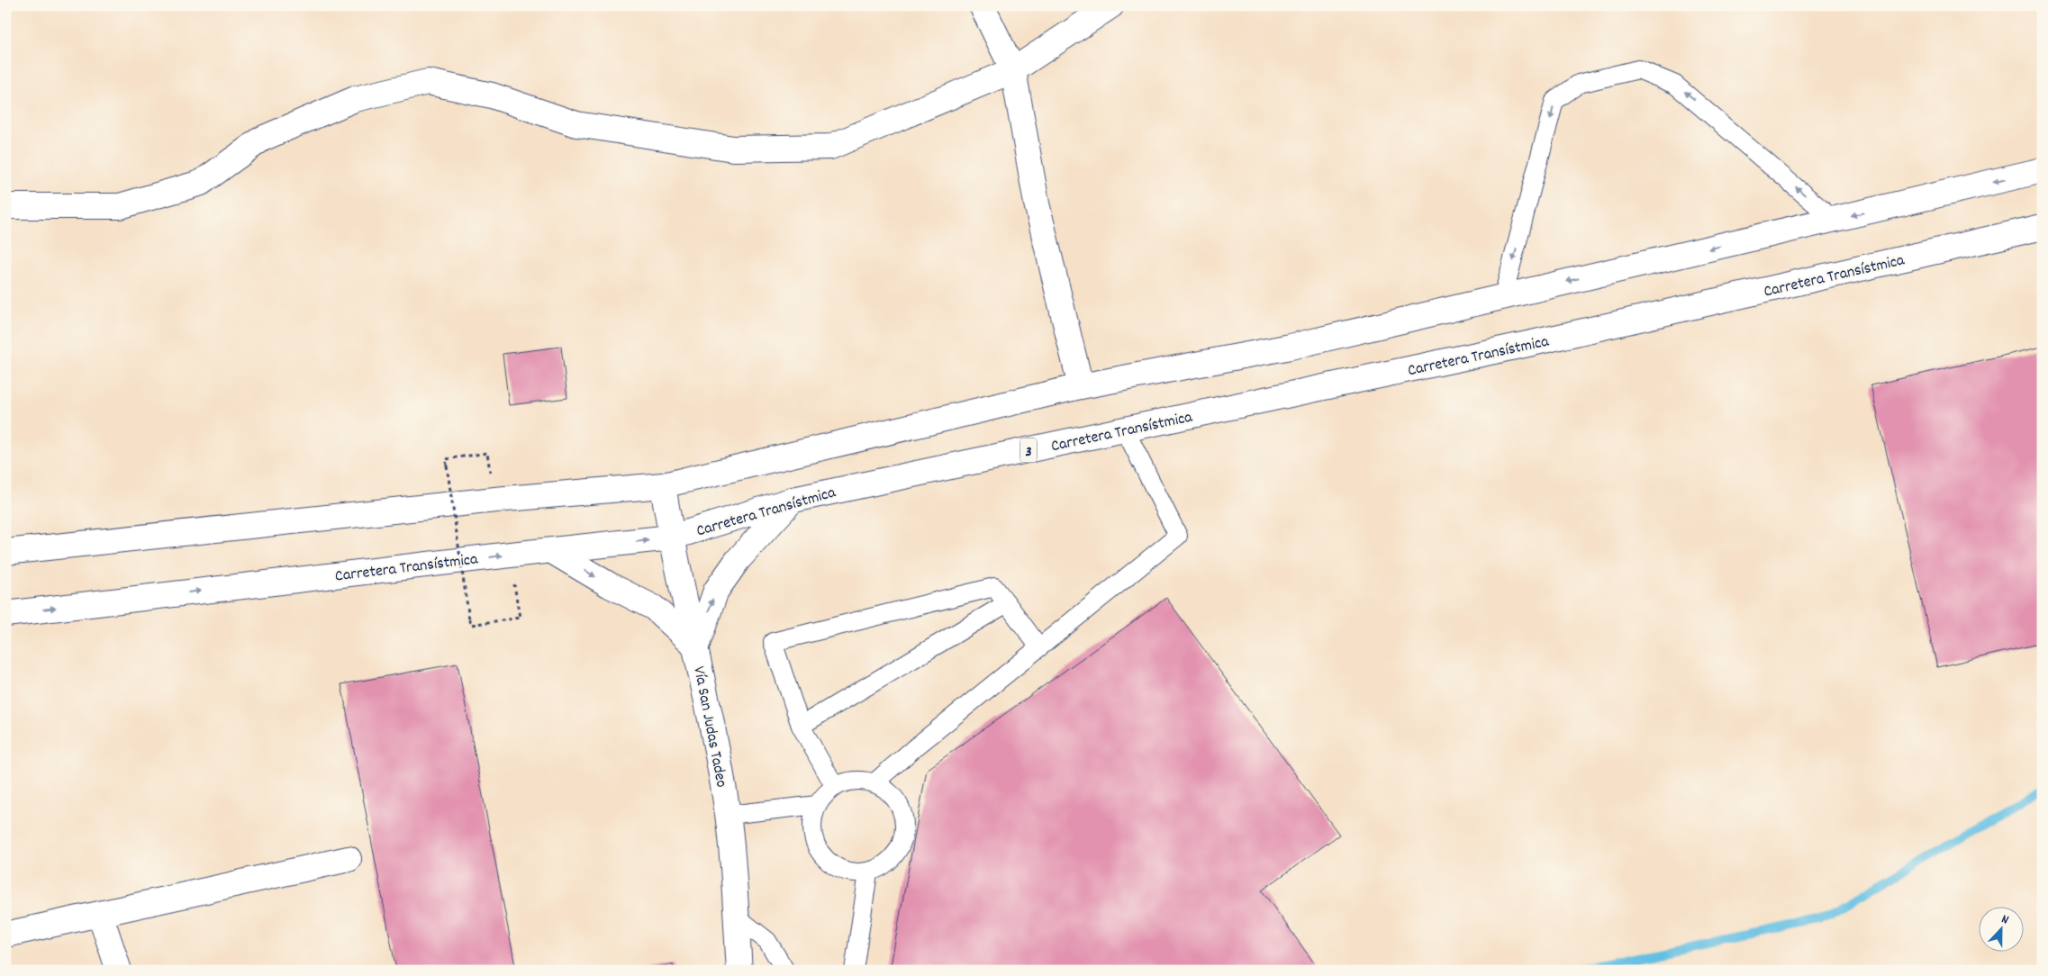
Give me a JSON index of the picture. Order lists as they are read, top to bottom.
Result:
{
  "streets": {
    "main road": ["Carretera Transístmica", "3", "Vía San Judas Tadeo"]
  },
  "crossings": [
    ["Carretera Transístmica", "Vía San Judas Tadeo"]
  ],
  "north": "top"
}
